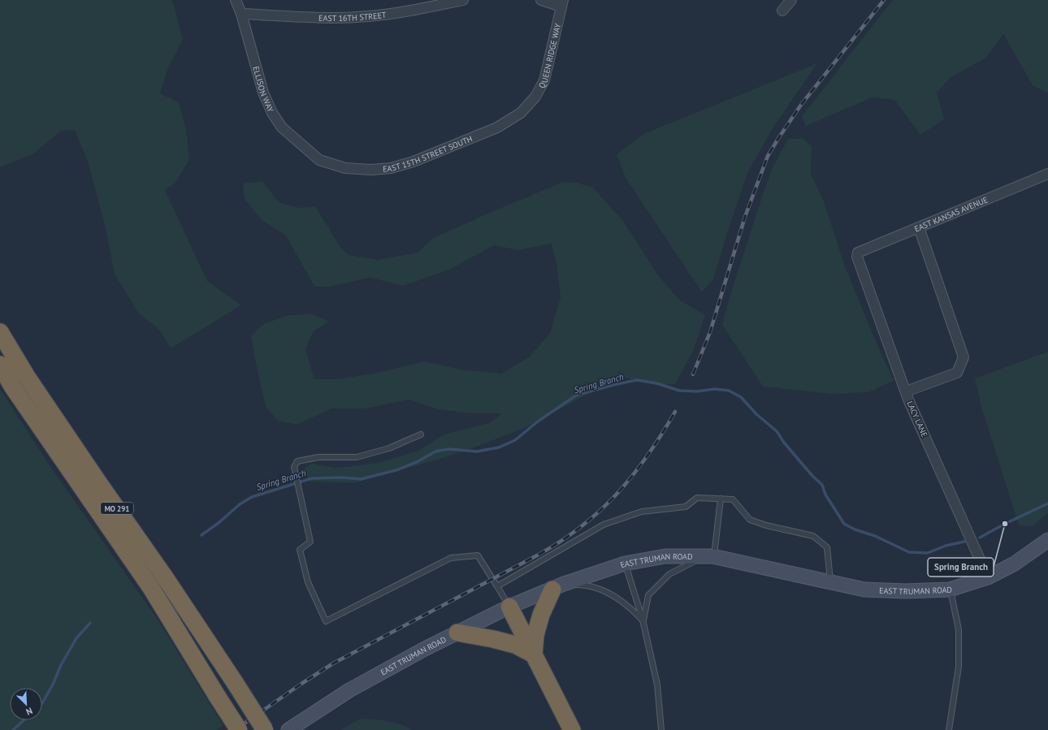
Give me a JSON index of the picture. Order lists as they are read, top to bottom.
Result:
{
  "streets": {
    "highway": ["MO 291"],
    "main road": ["EAST TRUMAN ROAD"],
    "street": [
      "EAST 16TH STREET",
      "QUEEN RIDGE WAY",
      "ELLISON WAY",
      "EAST 15TH STREET SOUTH",
      "EAST KANSAS AVENUE",
      "LACY LANE"
    ]
  },
  "crossings": [
    ["EAST 16TH STREET", "ELLISON WAY"],
    ["QUEEN RIDGE WAY", "EAST 15TH STREET SOUTH"],
    ["ELLISON WAY", "EAST 15TH STREET SOUTH"],
    ["EAST KANSAS AVENUE", "LACY LANE"],
    ["LACY LANE", "EAST TRUMAN ROAD"]
  ],
  "water": ["Spring Branch"],
  "places": ["Spring Branch"],
  "north": "bottom right"
}
